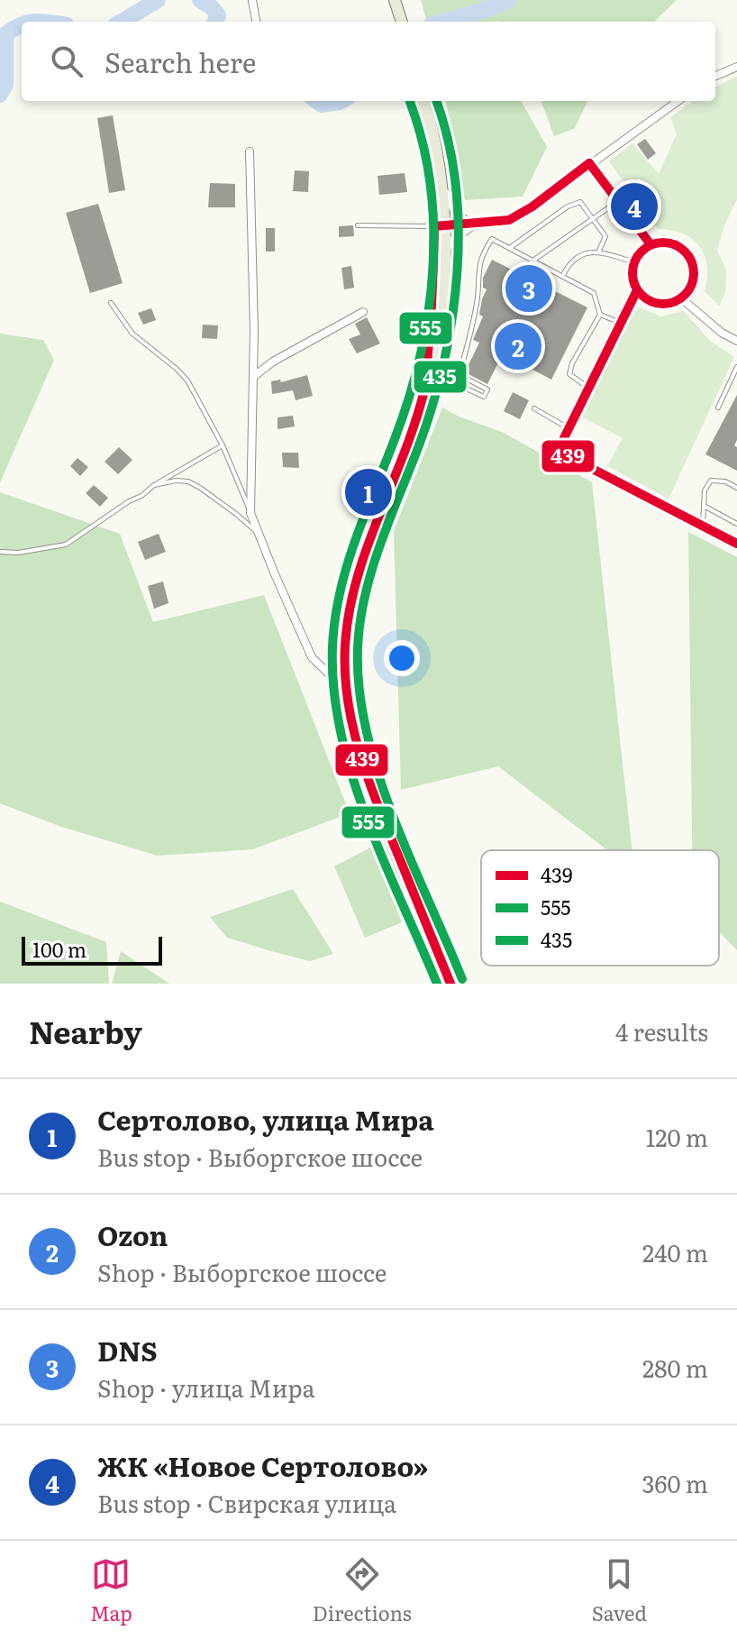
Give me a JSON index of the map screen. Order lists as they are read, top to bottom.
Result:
{
  "lines": ["transit line 435", "transit line 555", "transit line 439"],
  "legend": ["439", "555", "435"],
  "scale_bar": "100 m",
  "page": {
    "search": "Search here",
    "pins": [
      "4",
      "3",
      "2",
      "1"
    ],
    "scale": "100 m",
    "heading": ["Nearby", "4 results"],
    "list": [
      {
        "mark": "1",
        "name": "Сертолово, улица Мира",
        "note": "Bus stop · Выборгское шоссе",
        "value": "120 m"
      },
      {
        "mark": "2",
        "name": "Ozon",
        "note": "Shop · Выборгское шоссе",
        "value": "240 m"
      },
      {
        "mark": "3",
        "name": "DNS",
        "note": "Shop · улица Мира",
        "value": "280 m"
      },
      {
        "mark": "4",
        "name": "ЖК «Новое Сертолово»",
        "note": "Bus stop · Свирская улица",
        "value": "360 m"
      }
    ],
    "nav": ["Map", "Directions", "Saved"]
  }
}
